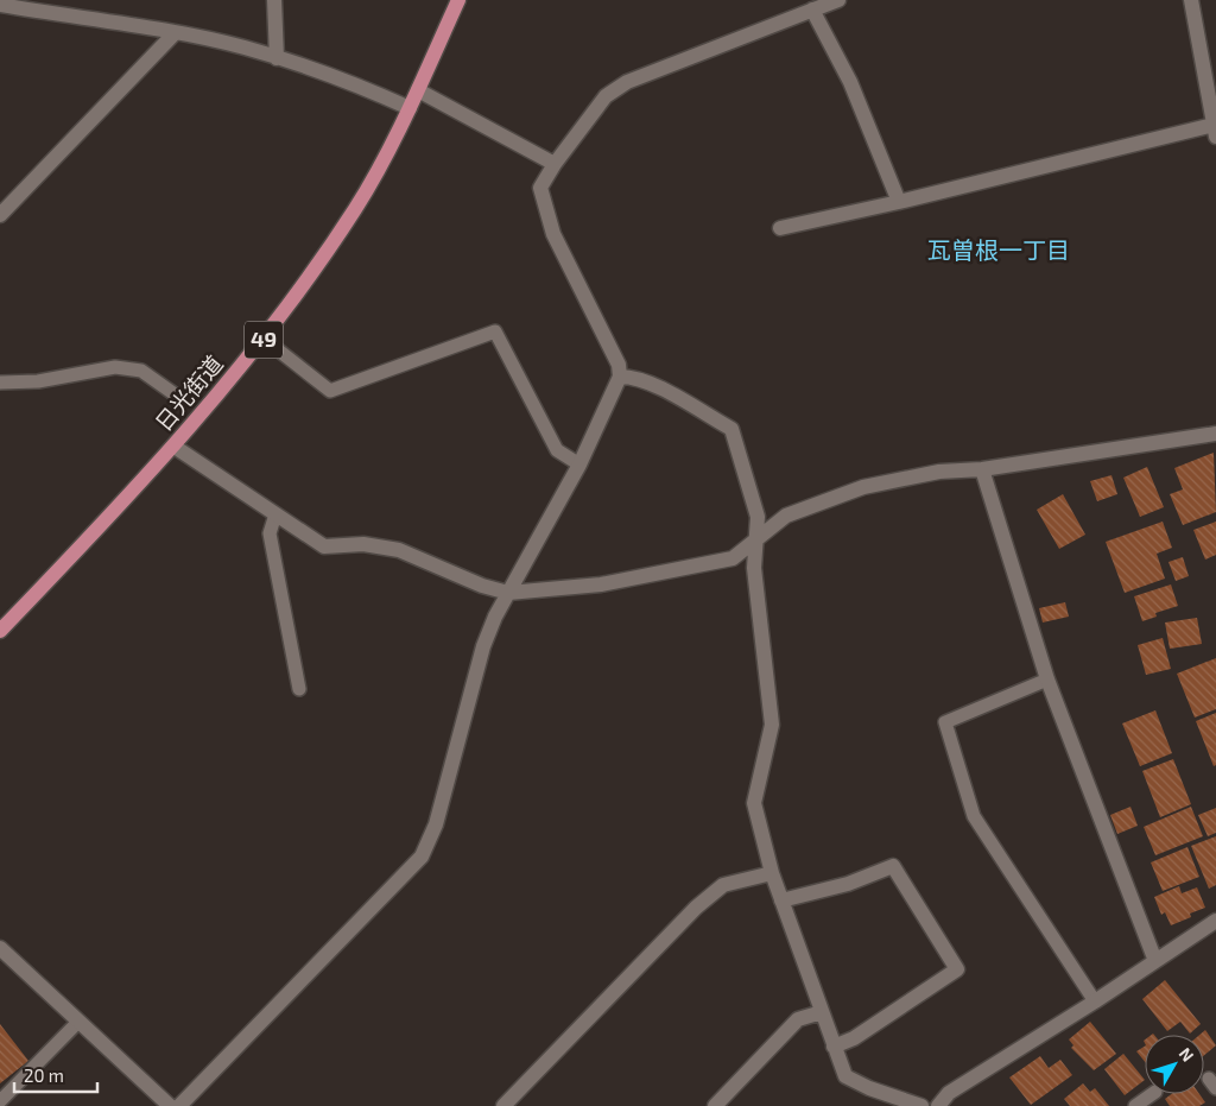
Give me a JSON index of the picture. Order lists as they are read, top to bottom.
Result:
{
  "streets": {
    "main road": ["49", "日光街道"]
  },
  "districts": ["瓦曽根一丁目"],
  "scale_bar": "20 m",
  "north": "top right"
}
